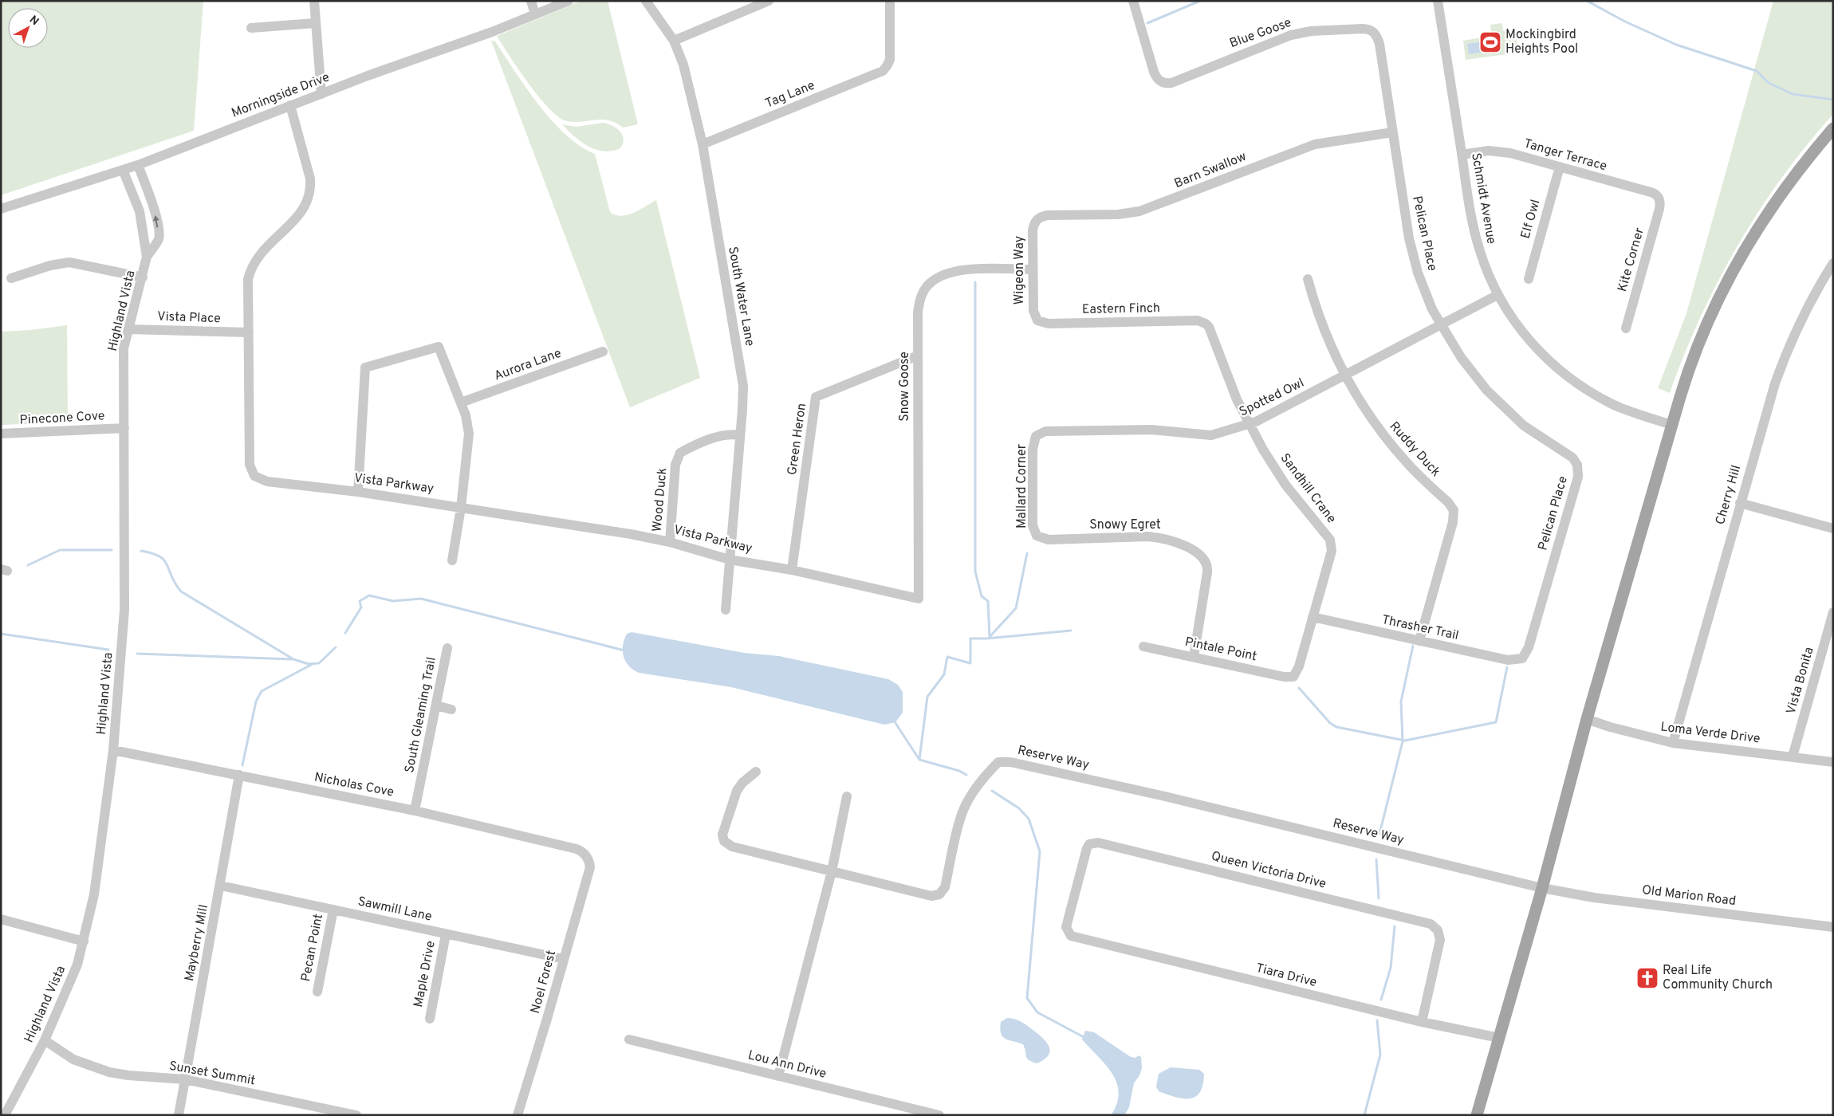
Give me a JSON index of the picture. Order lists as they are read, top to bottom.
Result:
{
  "streets": {
    "street": [
      "Blue Goose",
      "Tag Lane",
      "Morningside Drive",
      "Tanger Terrace",
      "Barn Swallow",
      "Schmidt Avenue",
      "Elf Owl",
      "Pelican Place",
      "Kite Corner",
      "Wigeon Way",
      "South Water Lane",
      "Eastern Finch",
      "Highland Vista",
      "Vista Place",
      "Aurora Lane",
      "Snow Goose",
      "Spotted Owl",
      "Pinecone Cove",
      "Green Heron",
      "Ruddy Duck",
      "Vista Parkway",
      "Mallard Corner",
      "Sandhill Crane",
      "Cherry Hill",
      "Wood Duck",
      "Snowy Egret",
      "Thrasher Trail",
      "Pintale Point",
      "Vista Bonita",
      "South Gleaming Trail",
      "Loma Verde Drive",
      "Reserve Way",
      "Nicholas Cove",
      "Queen Victoria Drive",
      "Old Marion Road",
      "Sawmill Lane",
      "Mayberry Mill",
      "Pecan Point",
      "Maple Drive",
      "Tiara Drive",
      "Noel Forest",
      "Lou Ann Drive",
      "Sunset Summit"
    ]
  },
  "crossings": [
    ["Blue Goose", "Pelican Place"],
    ["Tag Lane", "South Water Lane"],
    ["Morningside Drive", "Highland Vista"],
    ["Morningside Drive", "Vista Parkway"],
    ["Tanger Terrace", "Schmidt Avenue"],
    ["Tanger Terrace", "Elf Owl"],
    ["Tanger Terrace", "Kite Corner"],
    ["Barn Swallow", "Pelican Place"],
    ["Barn Swallow", "Wigeon Way"],
    ["Schmidt Avenue", "Spotted Owl"],
    ["Pelican Place", "Spotted Owl"],
    ["Pelican Place", "Thrasher Trail"],
    ["Wigeon Way", "Eastern Finch"],
    ["Wigeon Way", "Snow Goose"],
    ["South Water Lane", "Vista Parkway"],
    ["South Water Lane", "Wood Duck"],
    ["Eastern Finch", "Sandhill Crane"],
    ["Highland Vista", "Vista Place"],
    ["Highland Vista", "Pinecone Cove"],
    ["Highland Vista", "Nicholas Cove"],
    ["Highland Vista", "Sunset Summit"],
    ["Vista Place", "Vista Parkway"],
    ["Snow Goose", "Green Heron"],
    ["Snow Goose", "Vista Parkway"],
    ["Spotted Owl", "Ruddy Duck"],
    ["Spotted Owl", "Mallard Corner"],
    ["Spotted Owl", "Sandhill Crane"],
    ["Green Heron", "Vista Parkway"],
    ["Ruddy Duck", "Thrasher Trail"],
    ["Vista Parkway", "Wood Duck"],
    ["Mallard Corner", "Snowy Egret"],
    ["Sandhill Crane", "Thrasher Trail"],
    ["Sandhill Crane", "Pintale Point"],
    ["Cherry Hill", "Loma Verde Drive"],
    ["Snowy Egret", "Pintale Point"],
    ["Vista Bonita", "Loma Verde Drive"],
    ["South Gleaming Trail", "Nicholas Cove"],
    ["Reserve Way", "Old Marion Road"],
    ["Nicholas Cove", "Mayberry Mill"],
    ["Nicholas Cove", "Noel Forest"],
    ["Queen Victoria Drive", "Tiara Drive"],
    ["Sawmill Lane", "Mayberry Mill"],
    ["Sawmill Lane", "Pecan Point"],
    ["Sawmill Lane", "Maple Drive"],
    ["Sawmill Lane", "Noel Forest"],
    ["Mayberry Mill", "Sunset Summit"]
  ],
  "places": {
    "sports": ["Mockingbird Heights Pool"],
    "church": ["Real Life Community Church"]
  },
  "north": "top right"
}
